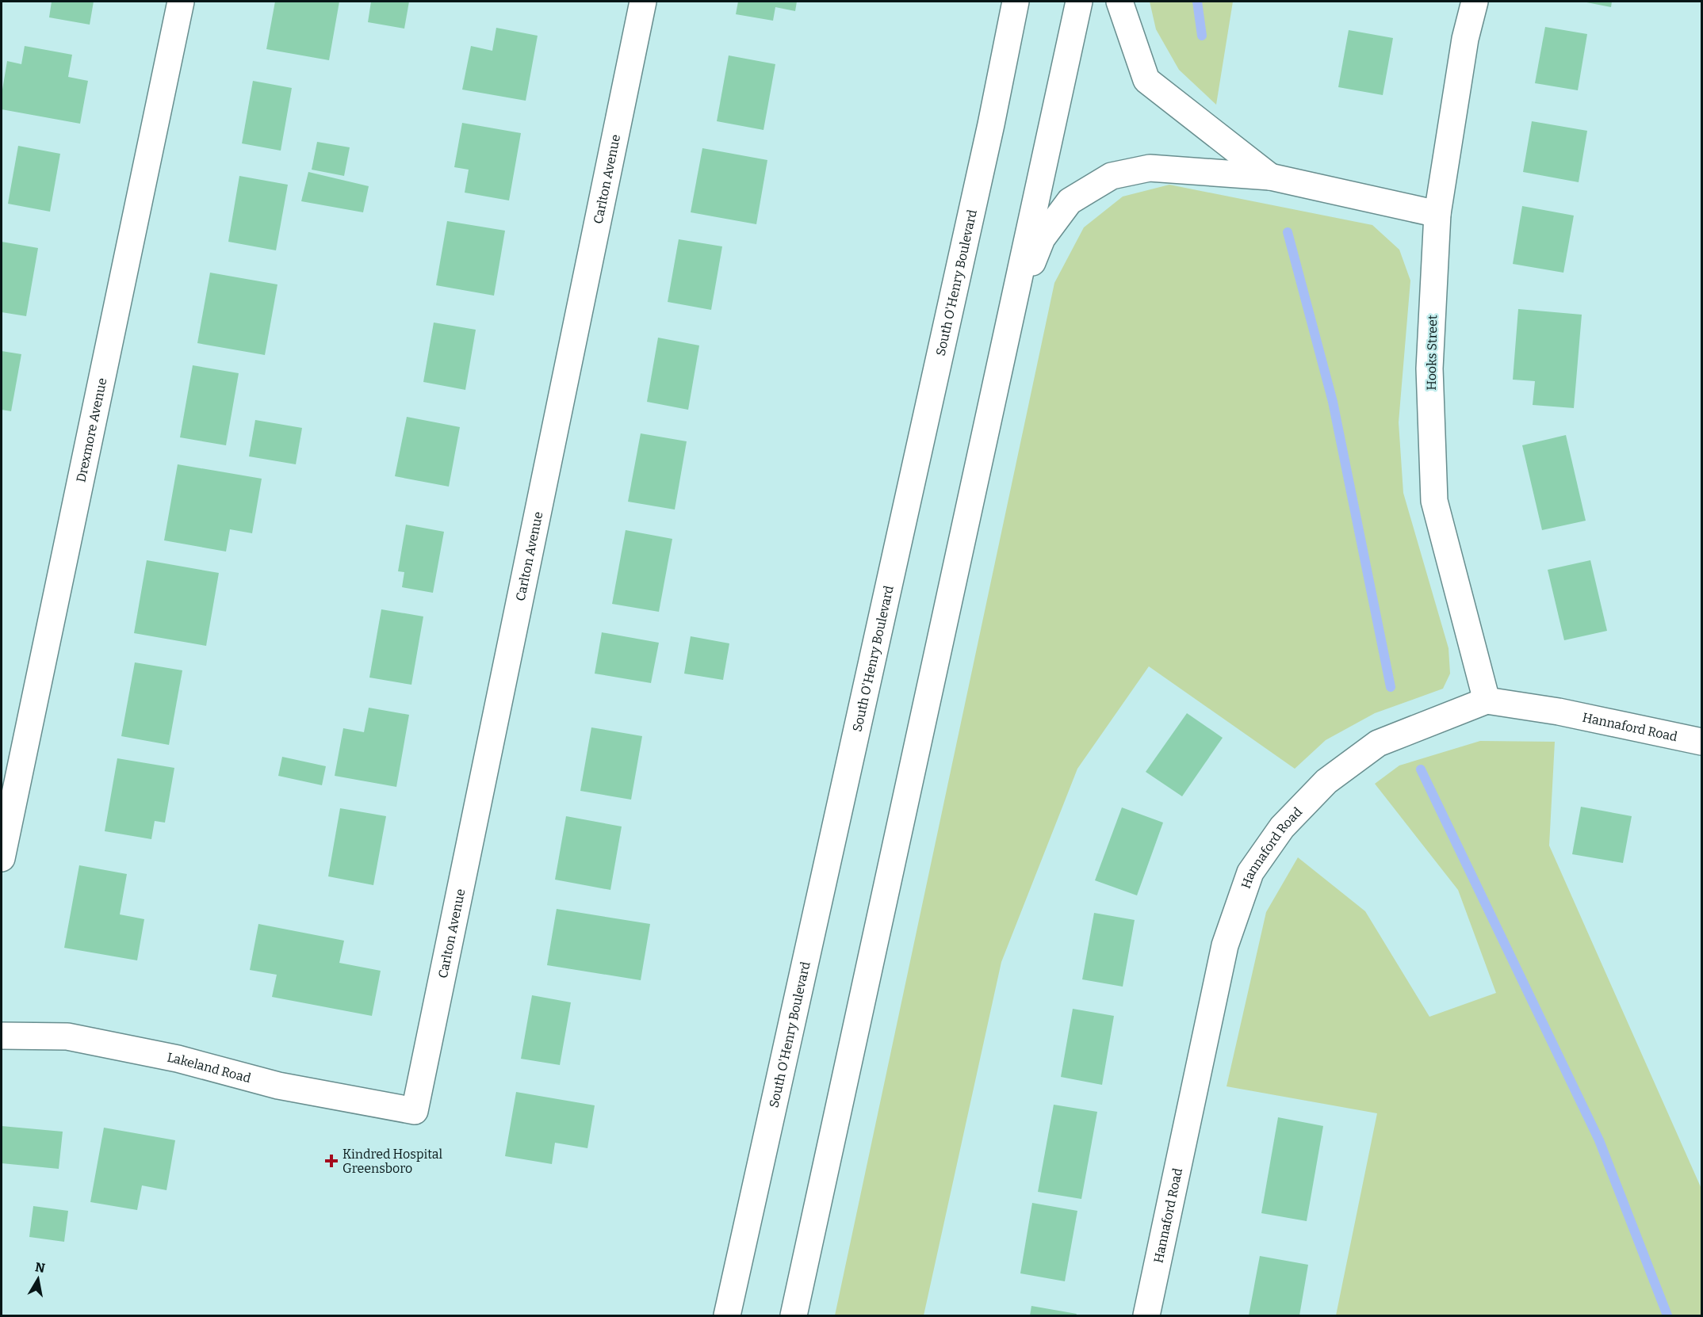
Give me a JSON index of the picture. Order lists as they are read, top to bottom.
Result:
{
  "streets": {
    "main road": [
      "Carlton Avenue",
      "South O'Henry Boulevard",
      "Hooks Street",
      "Drexmore Avenue",
      "Hannaford Road",
      "Lakeland Road"
    ]
  },
  "crossings": [
    ["Carlton Avenue", "Lakeland Road"],
    ["Hooks Street", "Hannaford Road"]
  ],
  "places": {
    "health": ["Kindred Hospital Greensboro"]
  },
  "north": "top"
}
